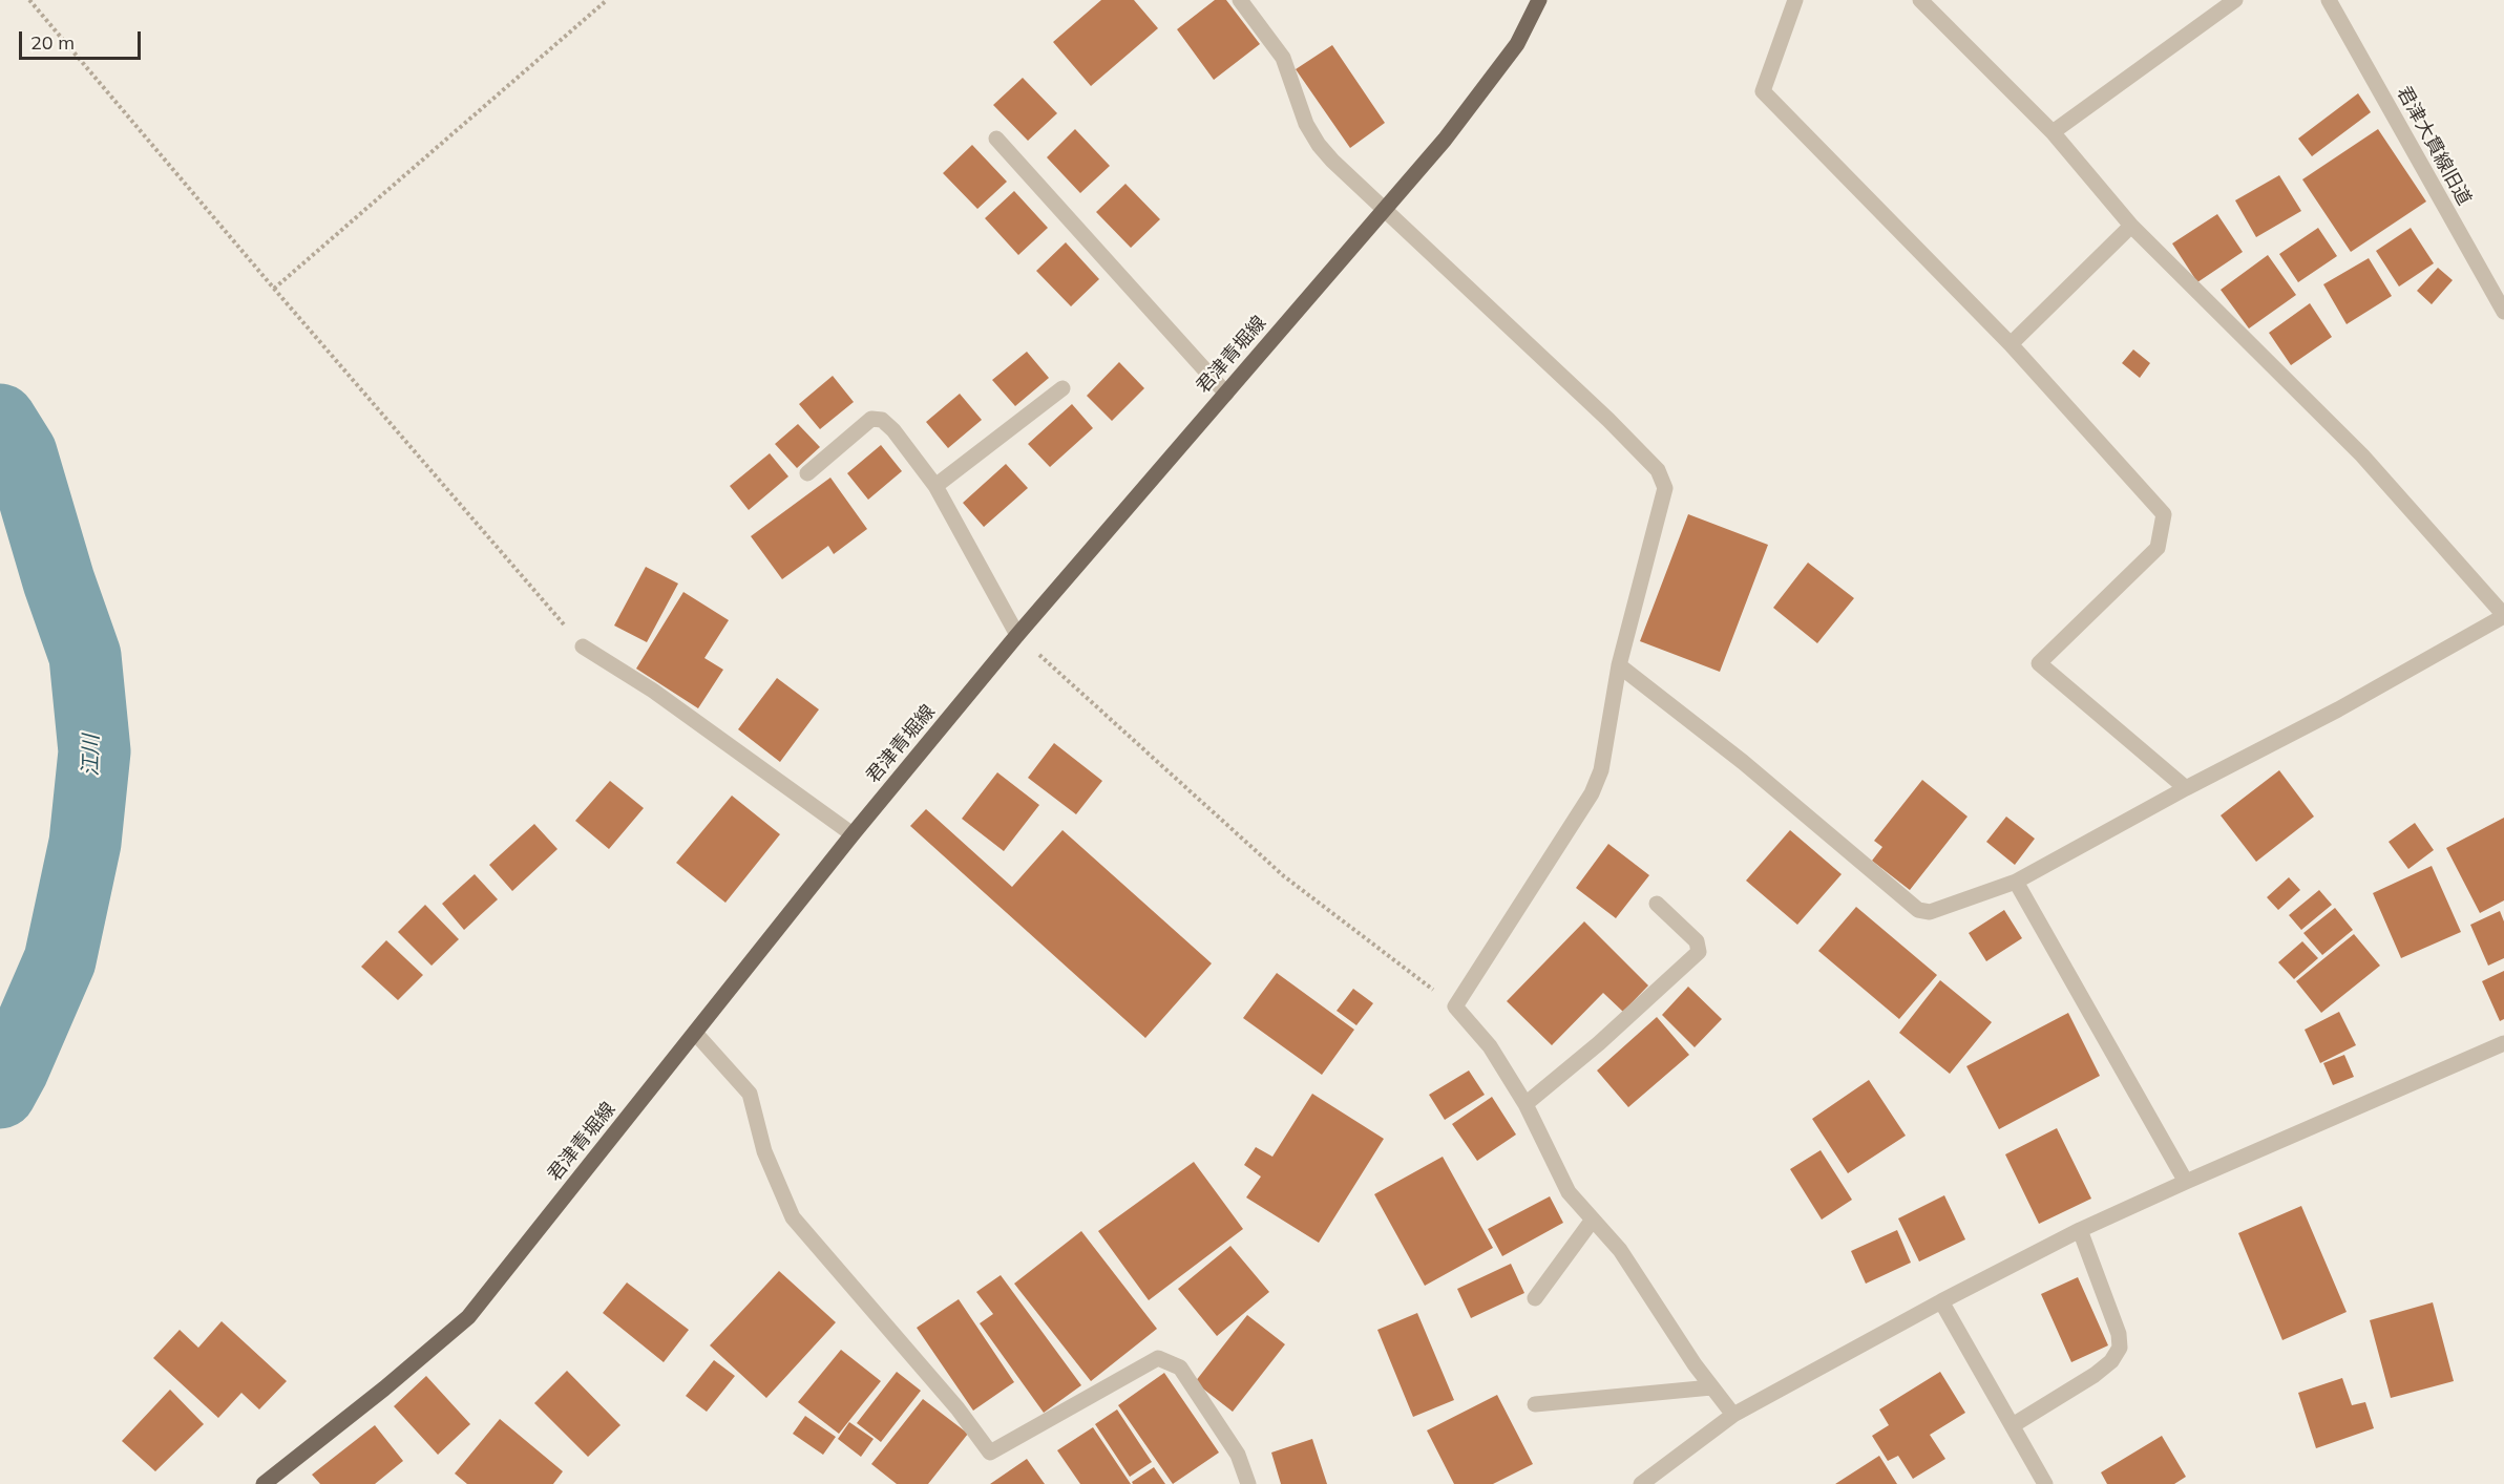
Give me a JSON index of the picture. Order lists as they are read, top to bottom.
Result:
{
  "streets": {
    "main road": ["君津青堀線"],
    "street": ["君津大貫線旧道"]
  },
  "water": ["江川"],
  "scale_bar": "20 m"
}
